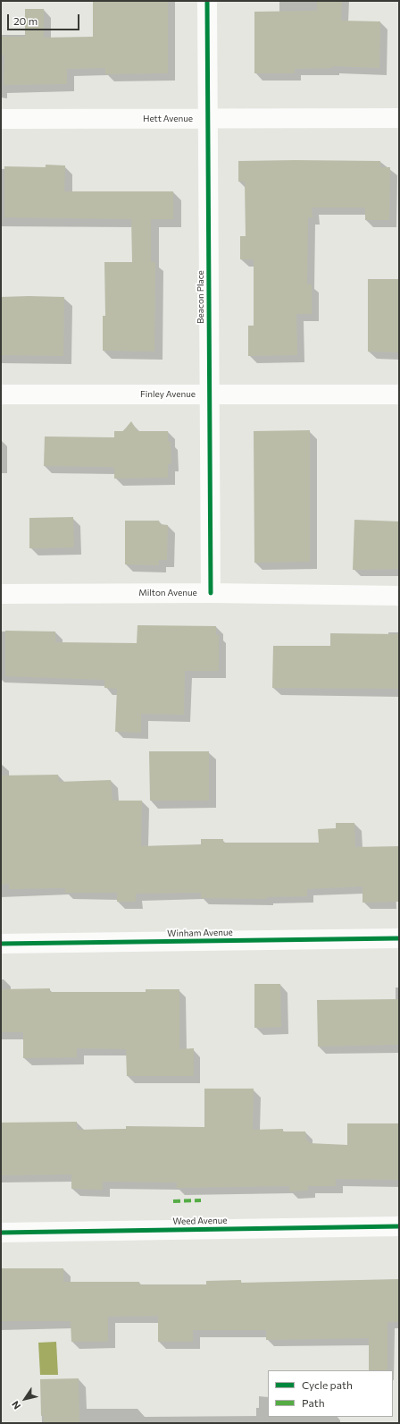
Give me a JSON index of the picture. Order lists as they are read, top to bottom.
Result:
{
  "streets": {
    "street": [
      "Hett Avenue",
      "Beacon Place",
      "Finley Avenue",
      "Milton Avenue",
      "Winham Avenue",
      "Weed Avenue"
    ]
  },
  "crossings": [
    ["Hett Avenue", "Beacon Place"],
    ["Beacon Place", "Finley Avenue"],
    ["Beacon Place", "Milton Avenue"]
  ],
  "legend": ["Cycle path", "Path"],
  "scale_bar": "20 m",
  "north": "bottom left"
}
